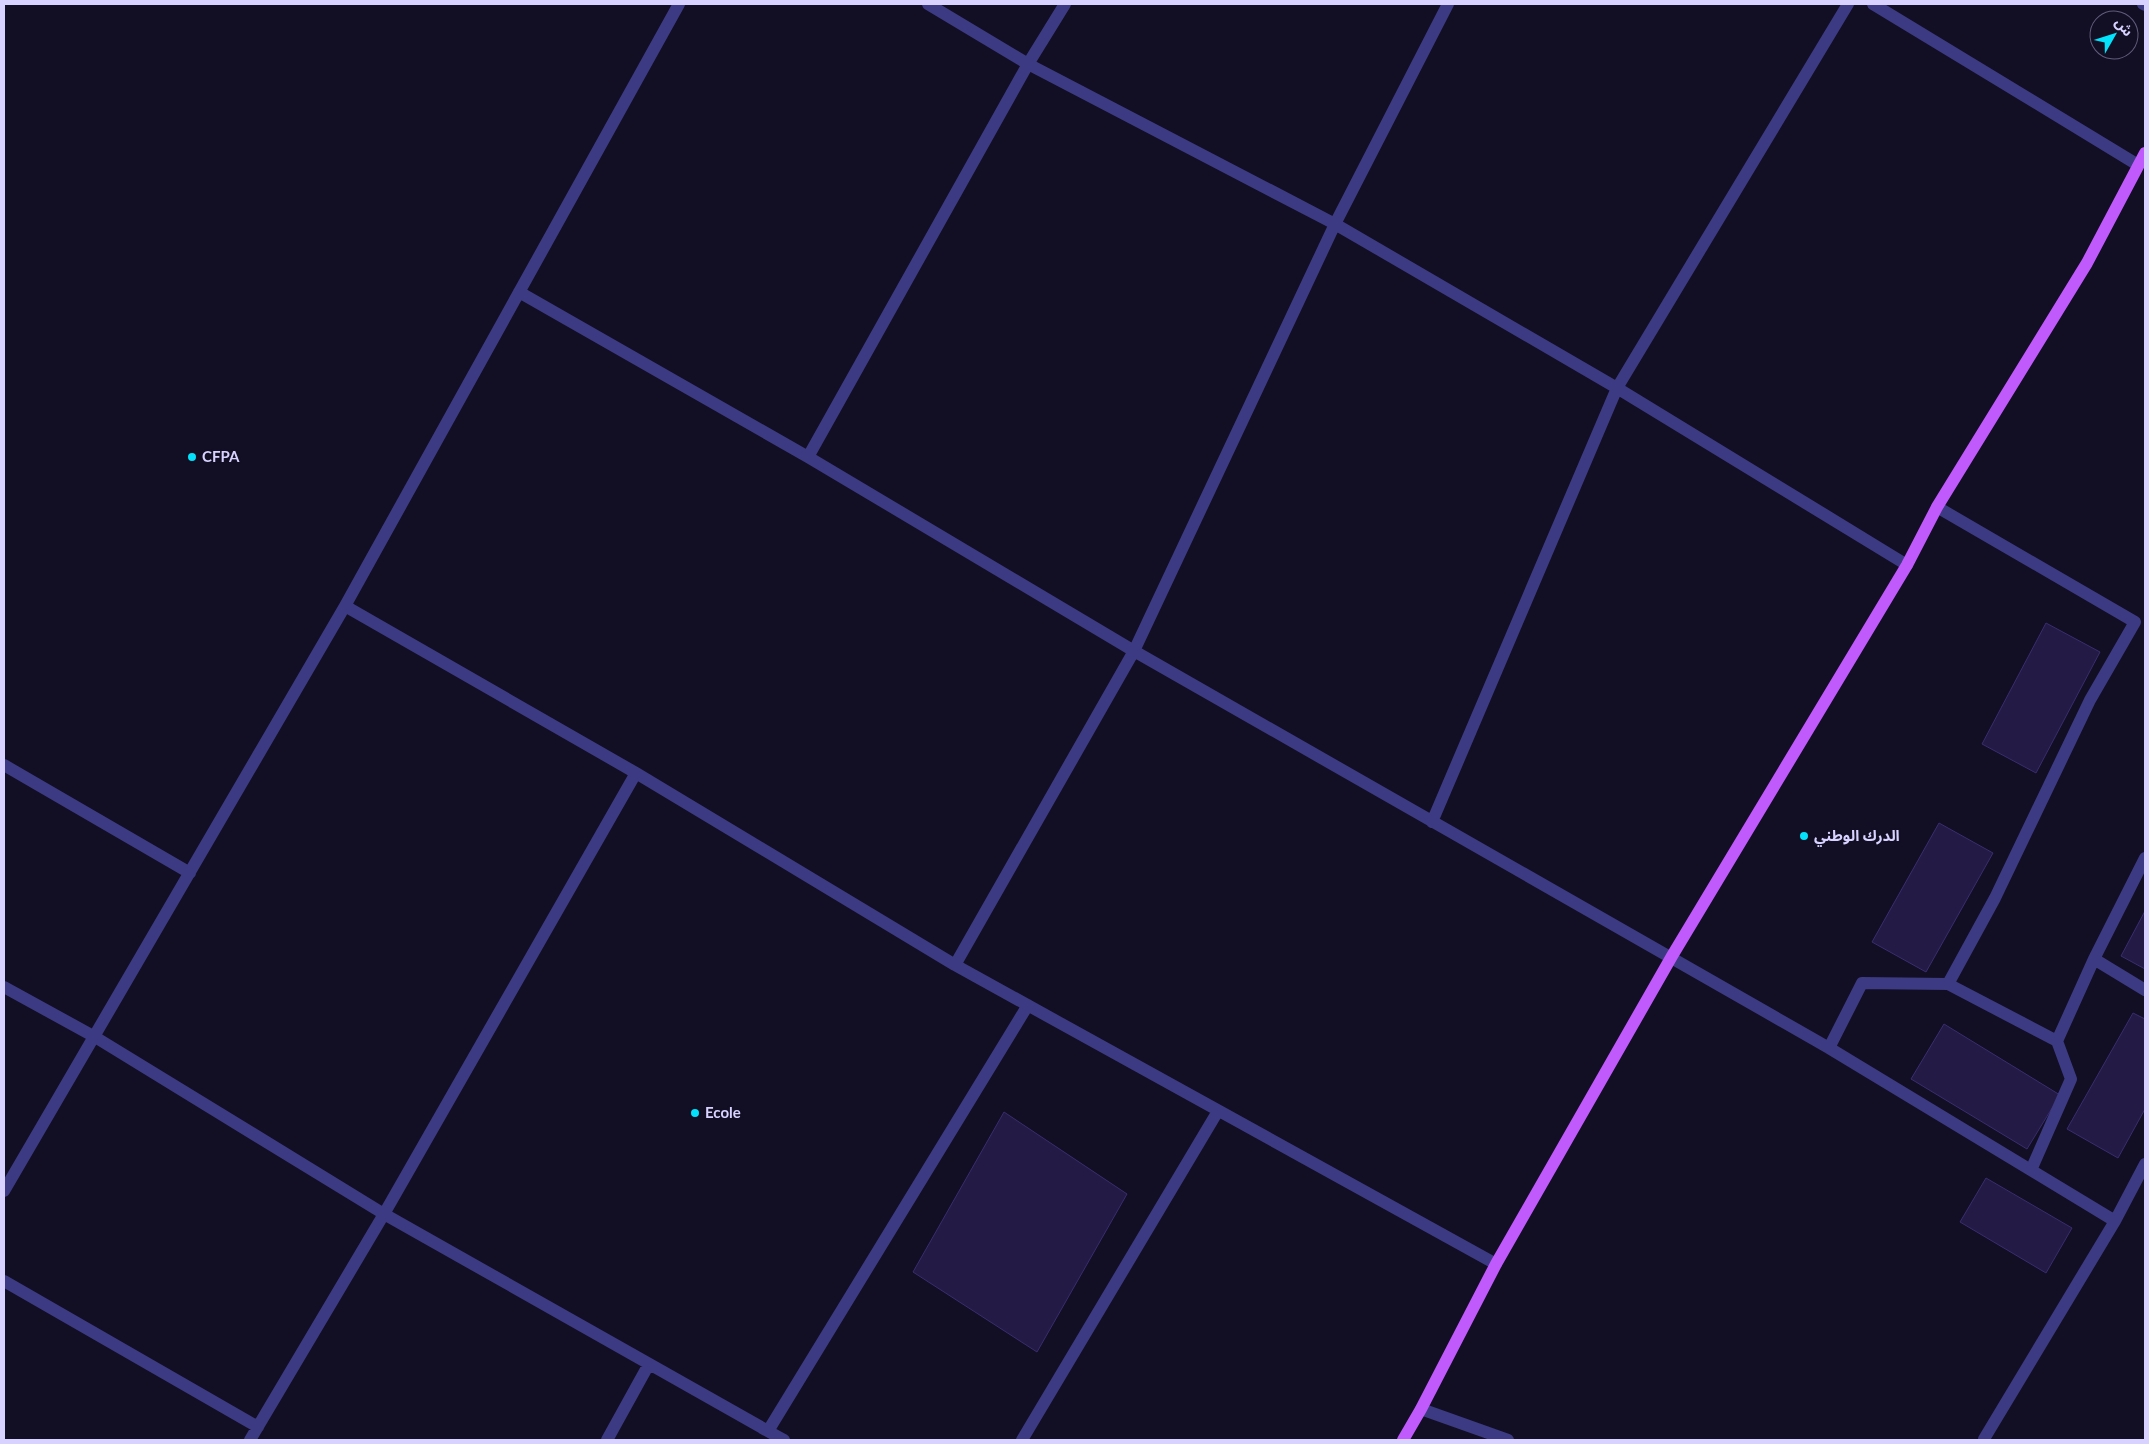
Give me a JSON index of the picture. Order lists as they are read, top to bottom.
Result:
{
  "places": ["CFPA", "الدرك الوطني", "Ecole"],
  "north": "top right"
}
